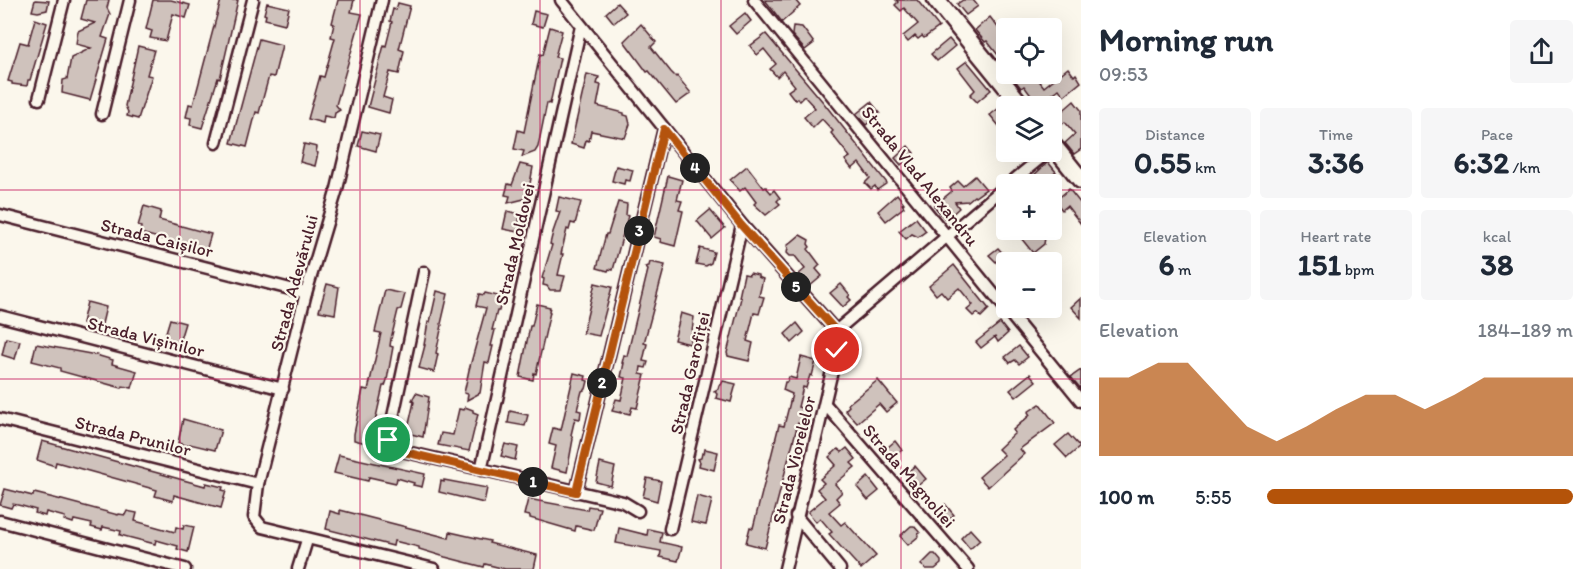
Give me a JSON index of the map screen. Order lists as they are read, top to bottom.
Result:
{
  "streets": {
    "street": [
      "Strada Vlad Alexandru",
      "Strada Caișilor",
      "Strada Moldovei",
      "Strada Adevărului",
      "Strada Vișinilor",
      "Strada Garofiței",
      "Strada Prunilor",
      "Strada Viorelelor",
      "Strada Magnoliei"
    ]
  },
  "crossings": [
    ["Strada Caișilor", "Strada Adevărului"],
    ["Strada Adevărului", "Strada Vișinilor"],
    ["Strada Adevărului", "Strada Prunilor"],
    ["Strada Viorelelor", "Strada Magnoliei"]
  ],
  "page": {
    "heading": ["Morning run", "09:53"],
    "map_buttons": ["+", "−"],
    "stats": [
      ["Distance", "0.55 km"],
      ["Time", "3:36"],
      ["Pace", "6:32 /km"],
      ["Elevation", "6 m"],
      ["Heart rate", "151 bpm"],
      ["kcal", "38"]
    ],
    "pins": [
      "4",
      "3",
      "5",
      "2",
      "1"
    ],
    "chart": ["Elevation", "184–189 m"],
    "list": [
      {
        "name": "100 m",
        "note": "5:55"
      }
    ]
  }
}
